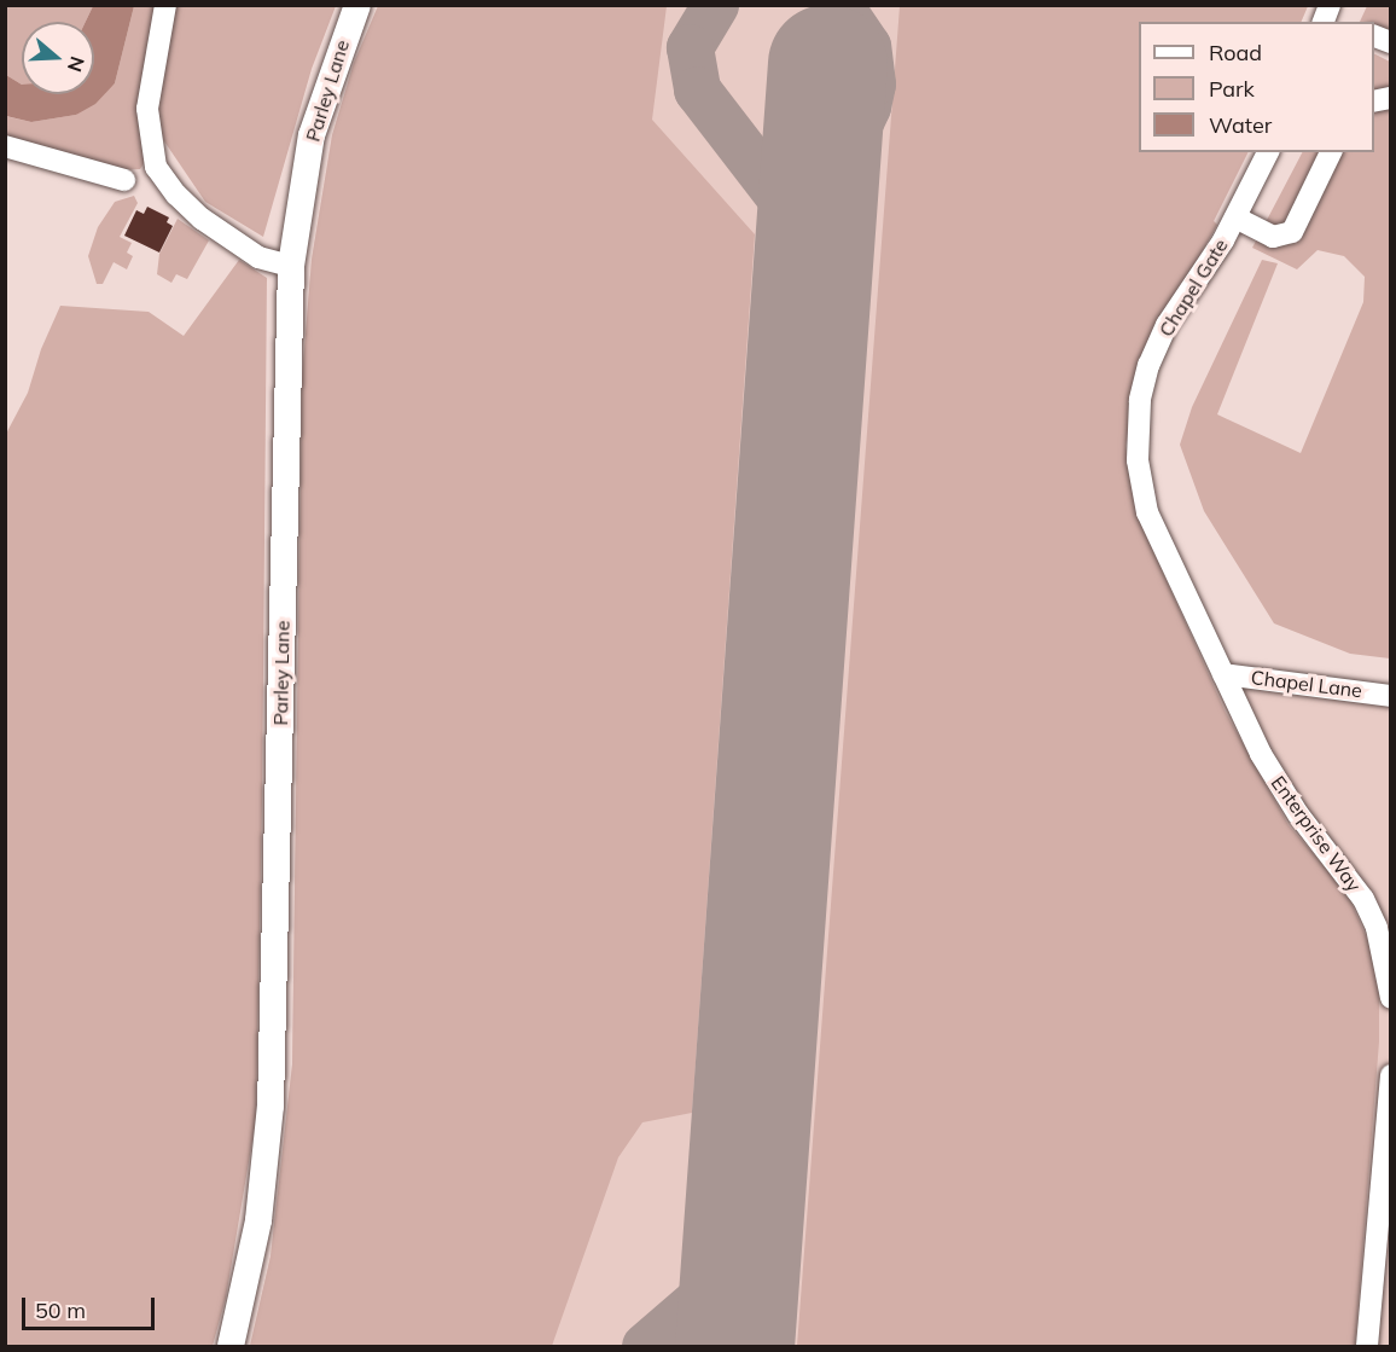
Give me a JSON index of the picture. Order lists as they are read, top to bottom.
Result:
{
  "streets": {
    "main road": ["Parley Lane"],
    "street": ["Chapel Gate", "Chapel Lane", "Enterprise Way"]
  },
  "crossings": [
    ["Chapel Gate", "Chapel Lane"],
    ["Chapel Gate", "Enterprise Way"],
    ["Chapel Lane", "Enterprise Way"]
  ],
  "legend": ["Road", "Park", "Water"],
  "scale_bar": "50 m",
  "north": "right"
}
